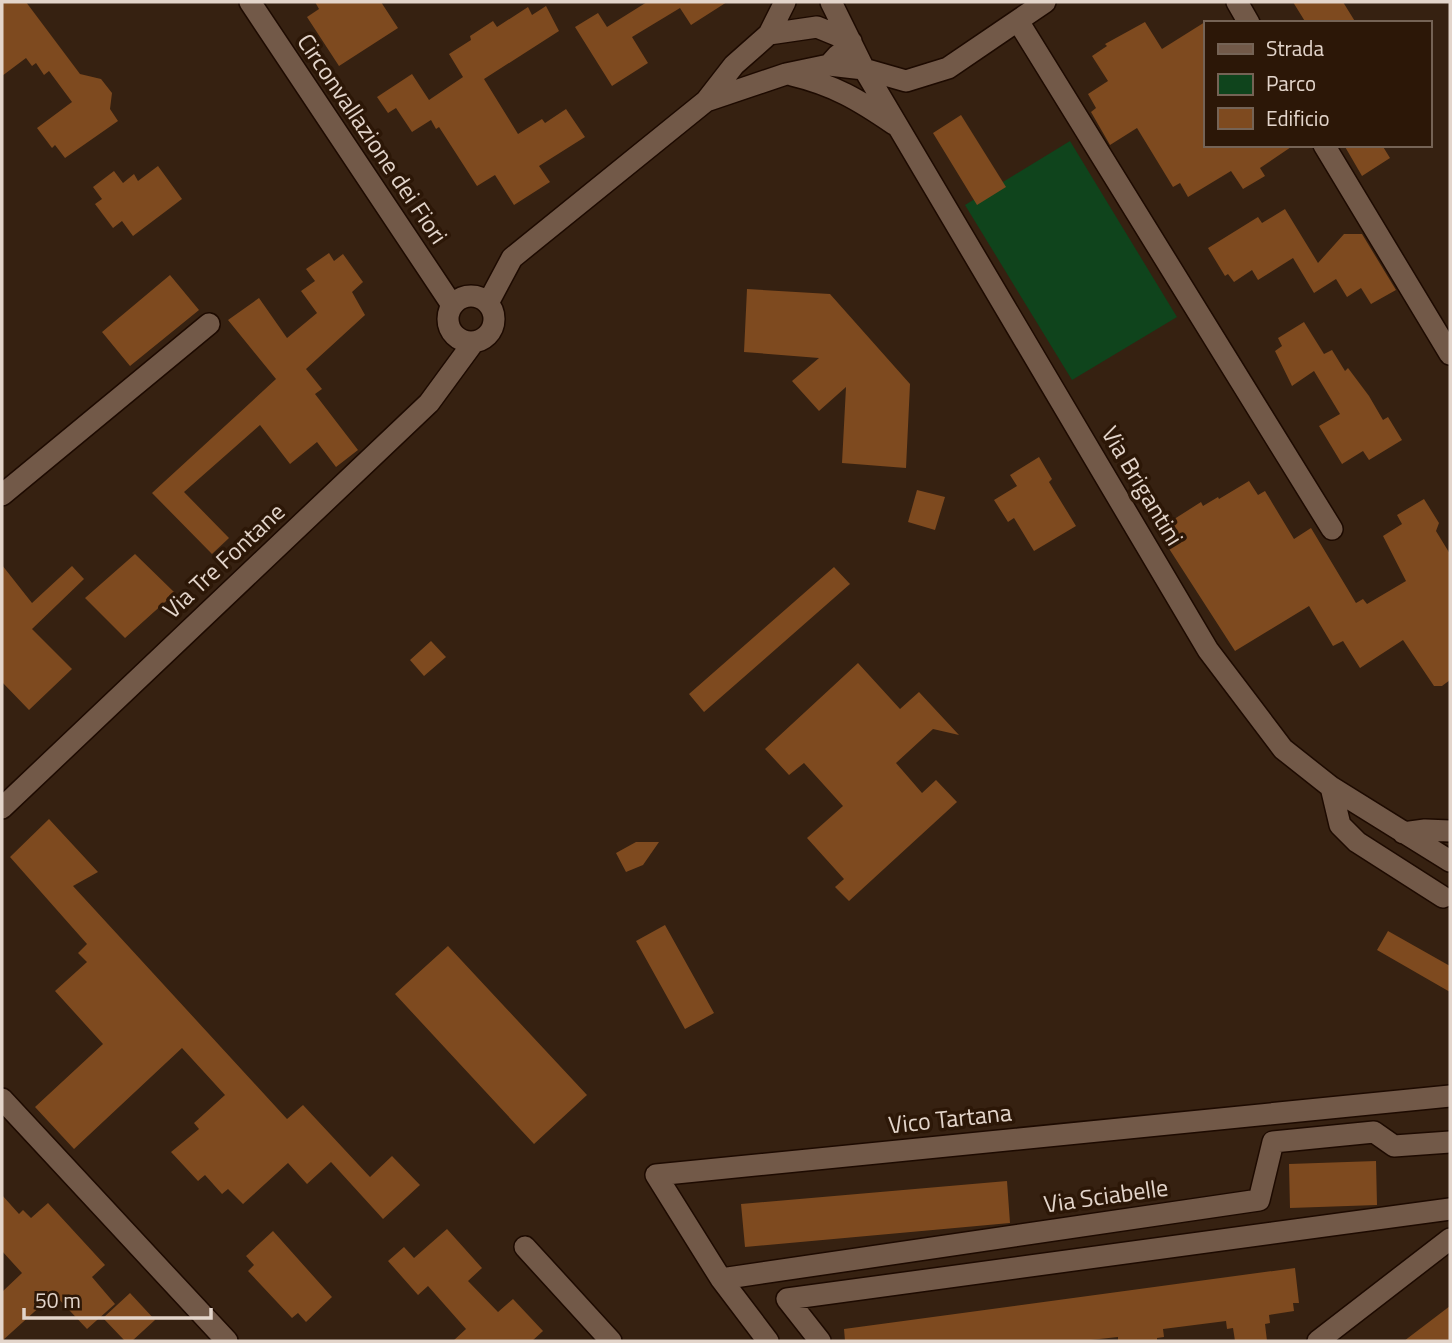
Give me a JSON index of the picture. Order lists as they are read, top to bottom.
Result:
{
  "streets": {
    "street": [
      "Circonvallazione dei Fiori",
      "Via Brigantini",
      "Via Tre Fontane",
      "Vico Tartana",
      "Via Sciabelle"
    ]
  },
  "crossings": [
    ["Circonvallazione dei Fiori", "Via Tre Fontane"],
    ["Vico Tartana", "Via Sciabelle"]
  ],
  "legend": ["Strada", "Parco", "Edificio"],
  "scale_bar": "50 m"
}
